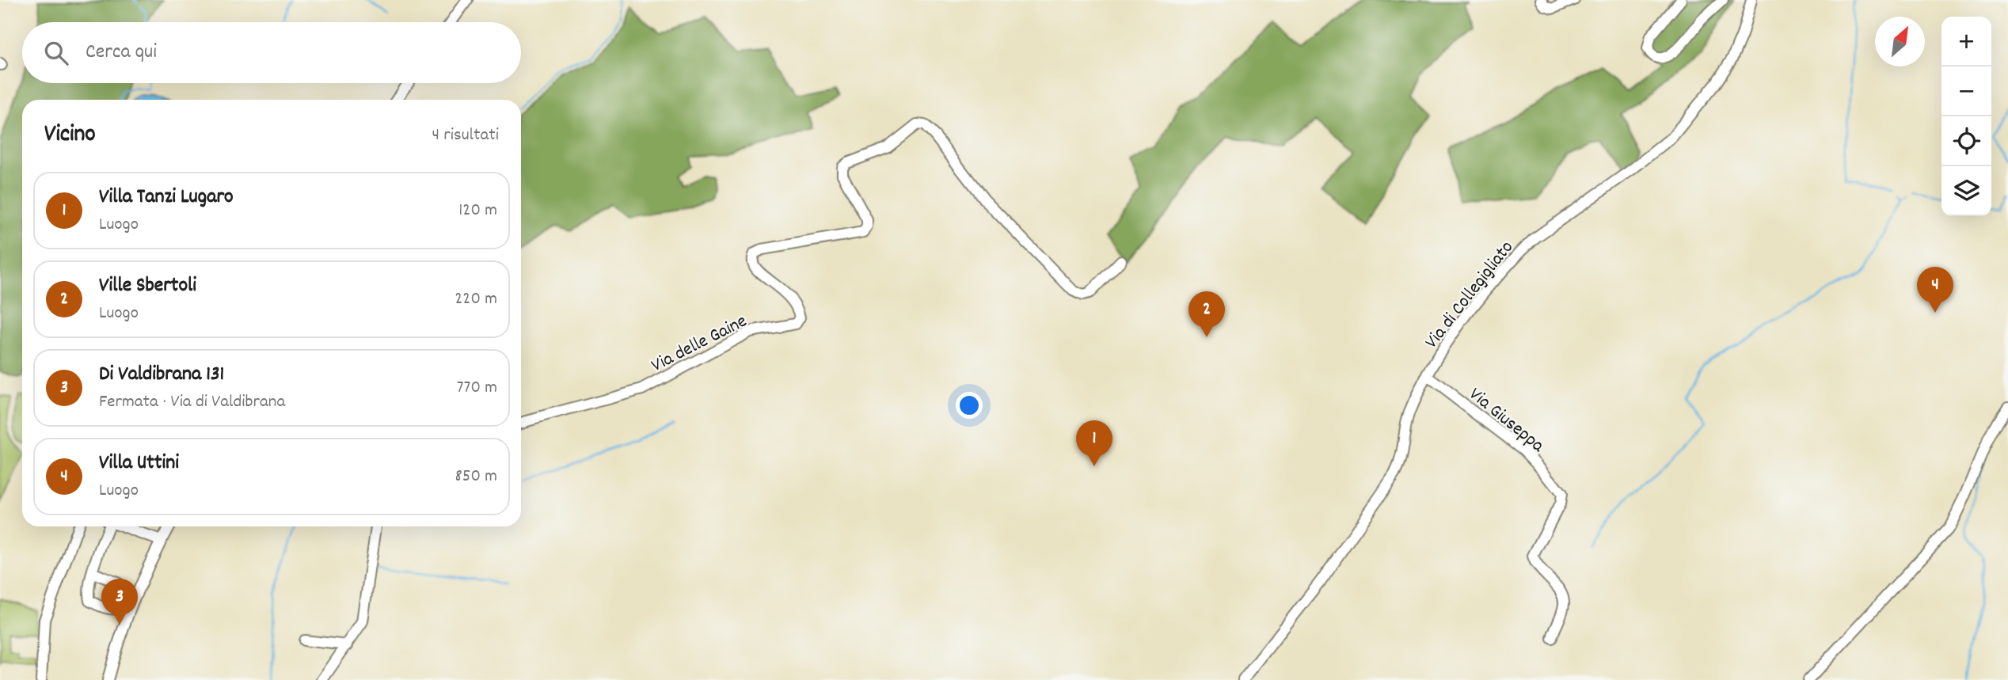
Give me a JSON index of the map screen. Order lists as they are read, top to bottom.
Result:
{
  "streets": {
    "street": ["Via di Collegigliato", "Via delle Gaine", "Via Giuseppa"]
  },
  "crossings": [
    ["Via di Collegigliato", "Via Giuseppa"]
  ],
  "north": "top right",
  "page": {
    "map_buttons": ["+", "−"],
    "search": "Cerca qui",
    "heading": ["Vicino", "4 risultati"],
    "list": [
      {
        "mark": "1",
        "name": "Villa Tanzi Lugaro",
        "note": "Luogo",
        "value": "120 m"
      },
      {
        "mark": "2",
        "name": "Ville Sbertoli",
        "note": "Luogo",
        "value": "220 m"
      },
      {
        "mark": "3",
        "name": "Di Valdibrana 131",
        "note": "Fermata · Via di Valdibrana",
        "value": "770 m"
      },
      {
        "mark": "4",
        "name": "Villa Uttini",
        "note": "Luogo",
        "value": "850 m"
      }
    ],
    "pins": [
      "4",
      "2",
      "1",
      "3"
    ]
  }
}
